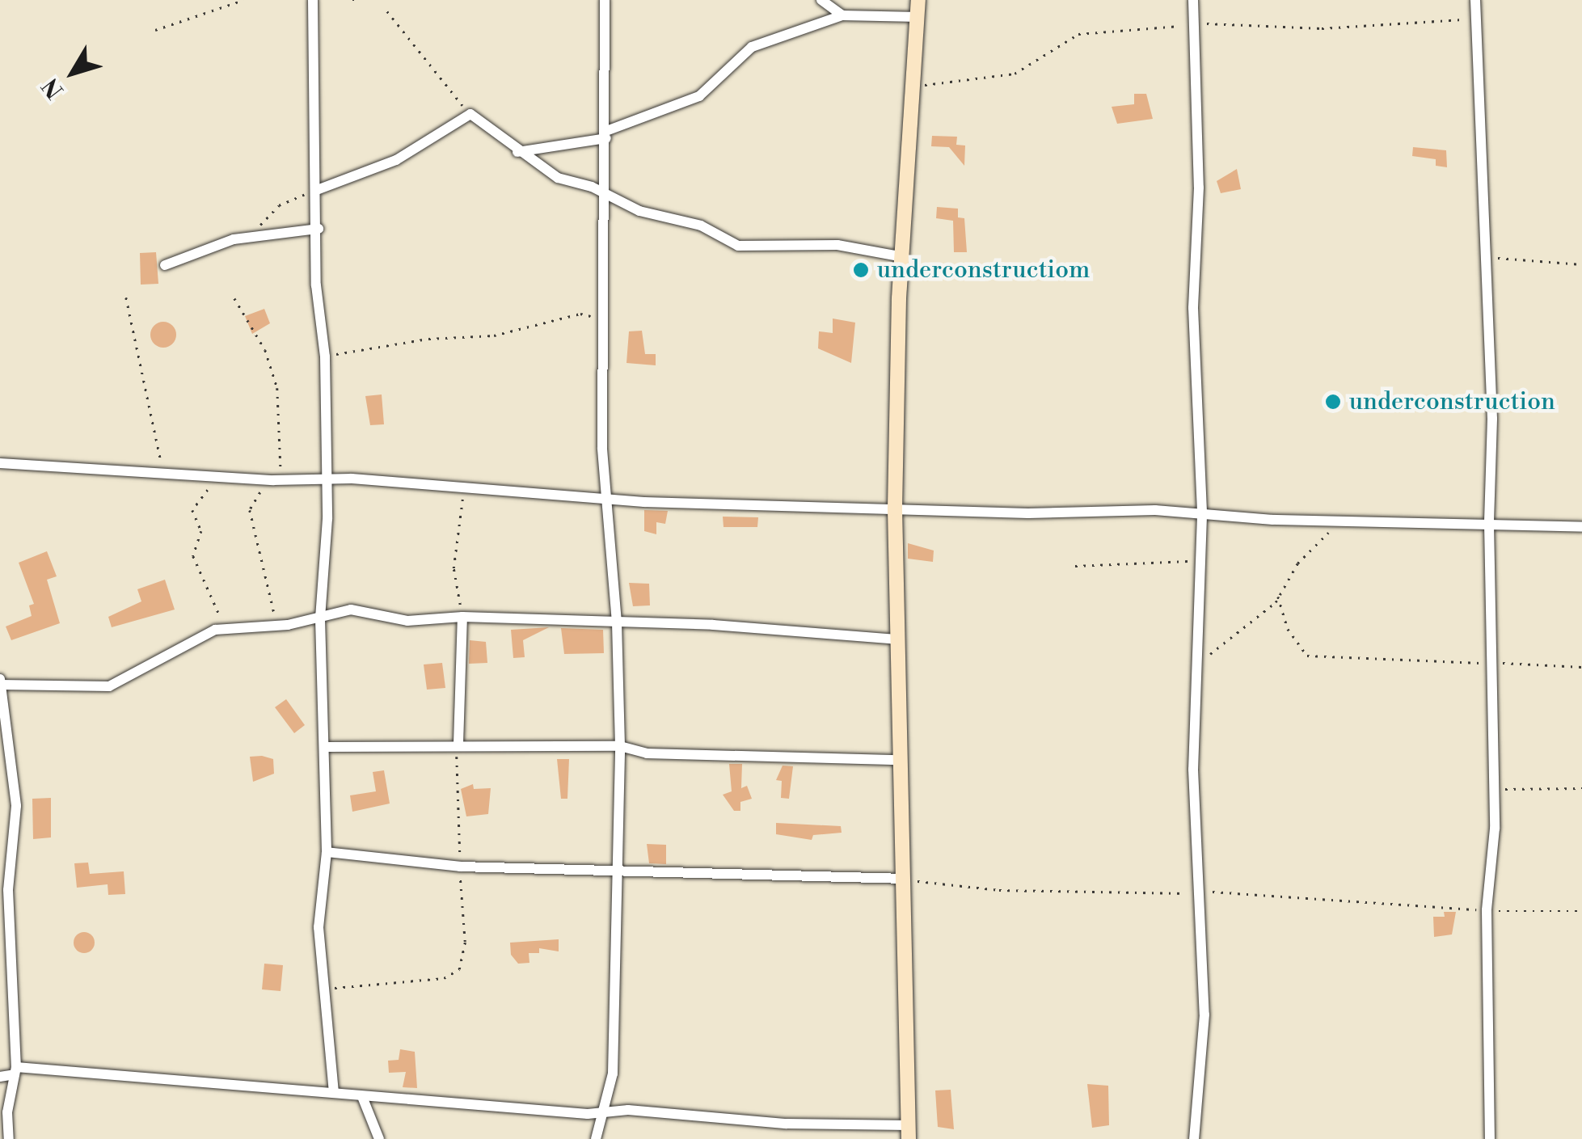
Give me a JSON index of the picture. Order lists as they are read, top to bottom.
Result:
{
  "places": ["underconstructiom", "underconstruction"],
  "north": "bottom left"
}
